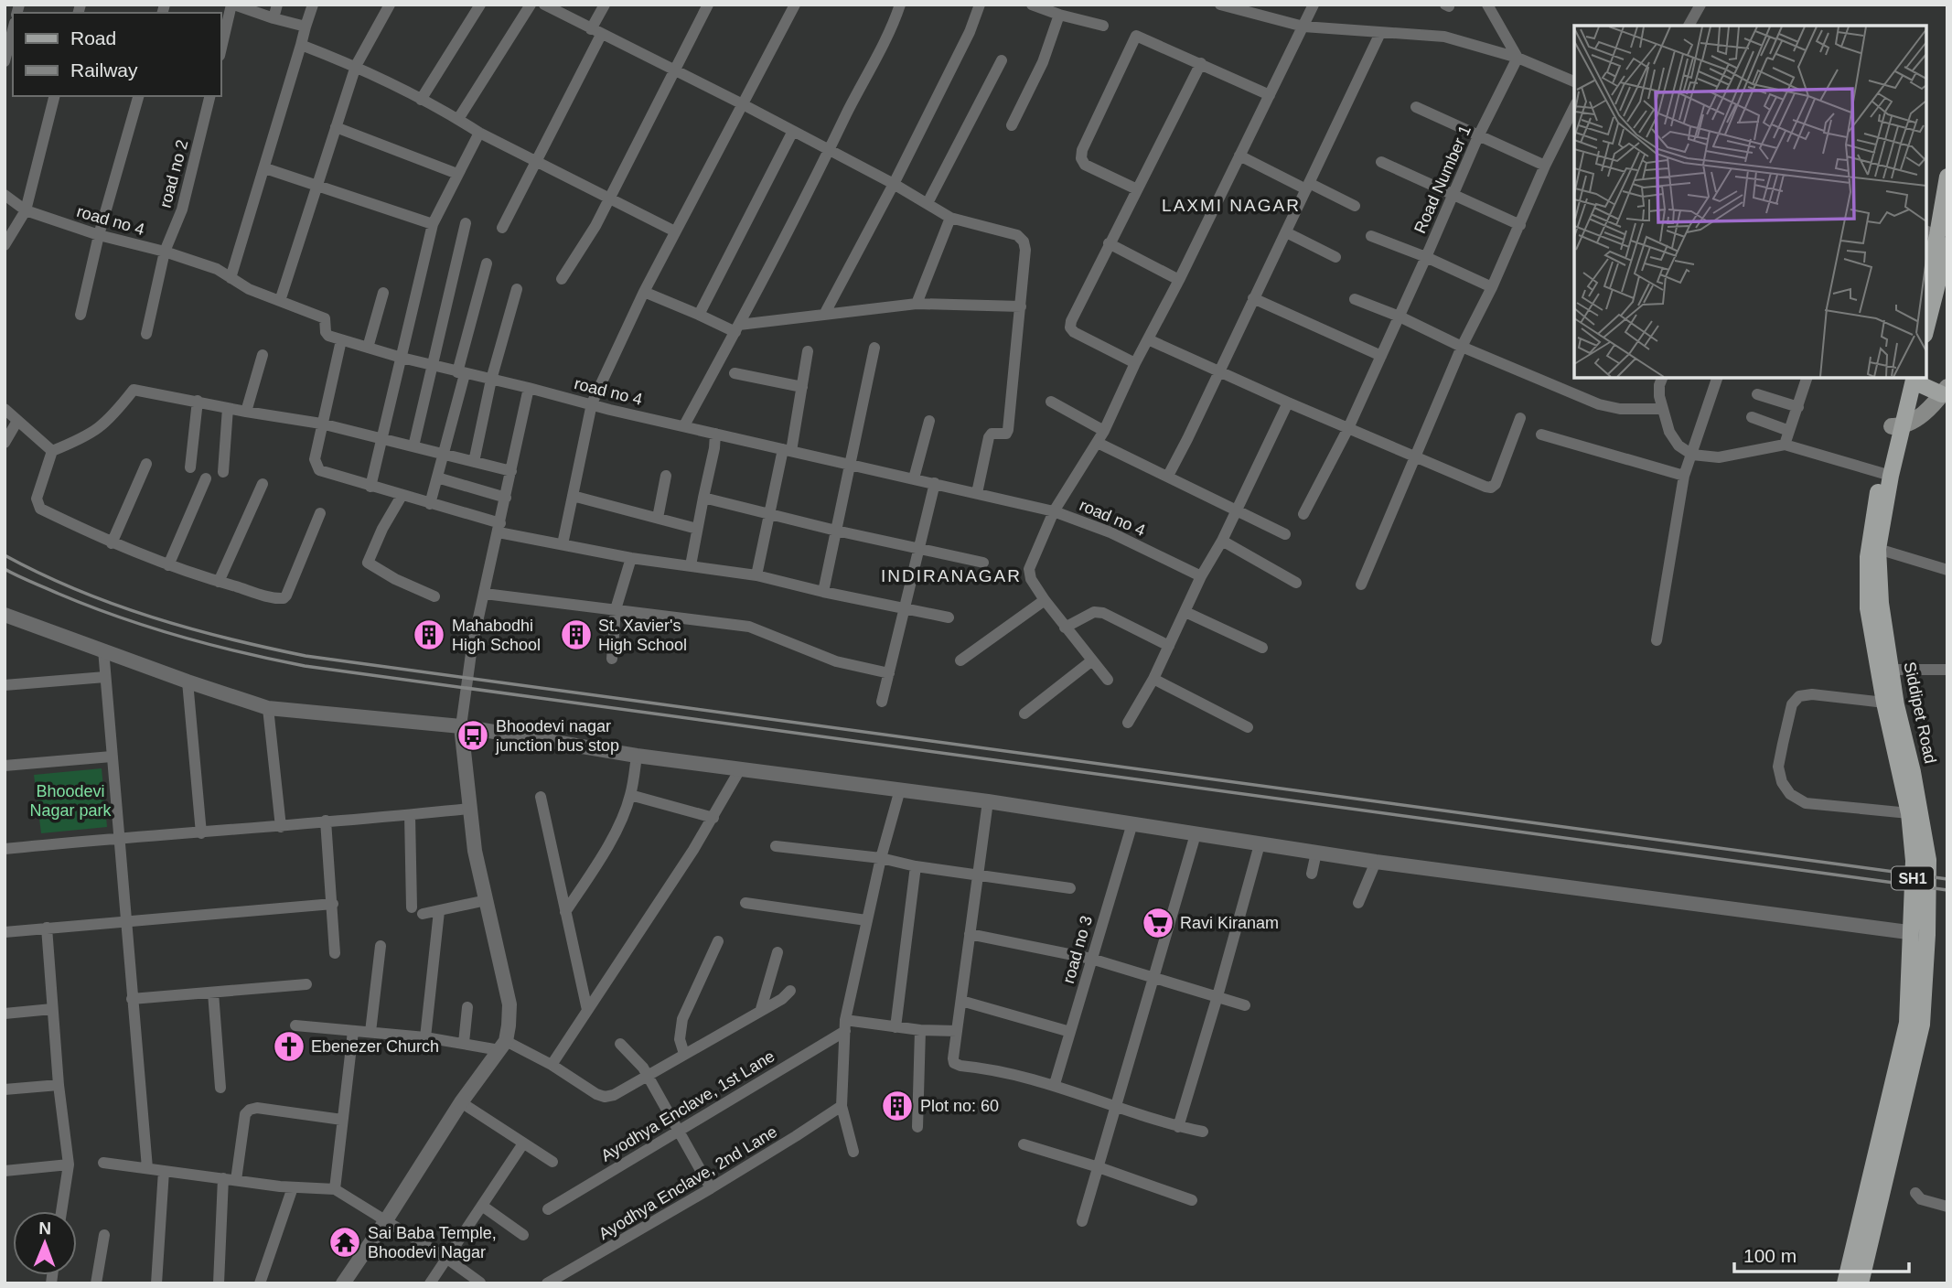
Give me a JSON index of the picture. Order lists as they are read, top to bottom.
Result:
{
  "streets": {
    "main road": ["Siddipet Road", "SH1"],
    "street": [
      "road no 2",
      "Road Number 1",
      "road no 4",
      "road no 3",
      "Ayodhya Enclave, 1st Lane",
      "Ayodhya Enclave, 2nd Lane"
    ]
  },
  "crossings": [
    ["road no 2", "road no 4"]
  ],
  "districts": ["LAXMI NAGAR", "INDIRANAGAR"],
  "parks": ["Bhoodevi Nagar park"],
  "places": {
    "building": ["Mahabodhi High School", "St. Xavier's High School", "Plot no: 60"],
    "bus stop": ["Bhoodevi nagar junction bus stop"],
    "supermarket": ["Ravi Kiranam"],
    "church": ["Ebenezer Church"],
    "temple": ["Sai Baba Temple, Bhoodevi Nagar"]
  },
  "legend": ["Road", "Railway"],
  "scale_bar": "100 m",
  "north": "top"
}
